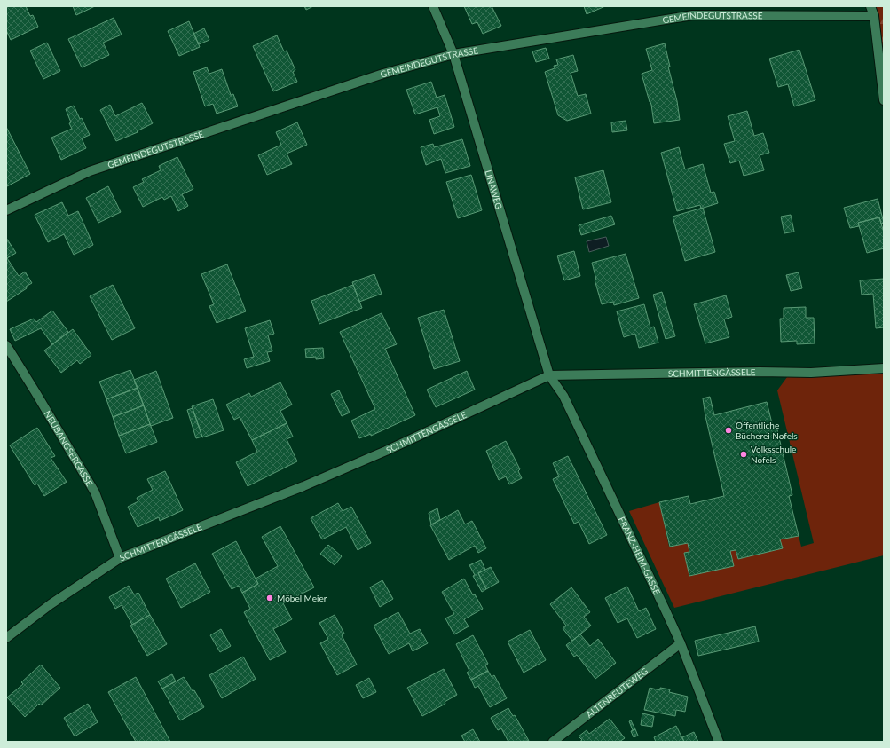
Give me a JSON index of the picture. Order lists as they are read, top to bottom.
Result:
{
  "streets": {
    "street": [
      "GEMEINDEGUTSTRASSE",
      "LINAWEG",
      "SCHMITTENGÄSSELE",
      "NEUBANGSERGASSE",
      "FRANZ-HEIM-GASSE",
      "ALTENREUTEWEG"
    ]
  },
  "crossings": [
    ["GEMEINDEGUTSTRASSE", "LINAWEG"],
    ["LINAWEG", "SCHMITTENGÄSSELE"],
    ["LINAWEG", "FRANZ-HEIM-GASSE"],
    ["SCHMITTENGÄSSELE", "NEUBANGSERGASSE"],
    ["SCHMITTENGÄSSELE", "FRANZ-HEIM-GASSE"],
    ["FRANZ-HEIM-GASSE", "ALTENREUTEWEG"]
  ],
  "places": ["Öffentliche Bücherei Nofels", "Volksschule Nofels", "Möbel Meier"]
}
